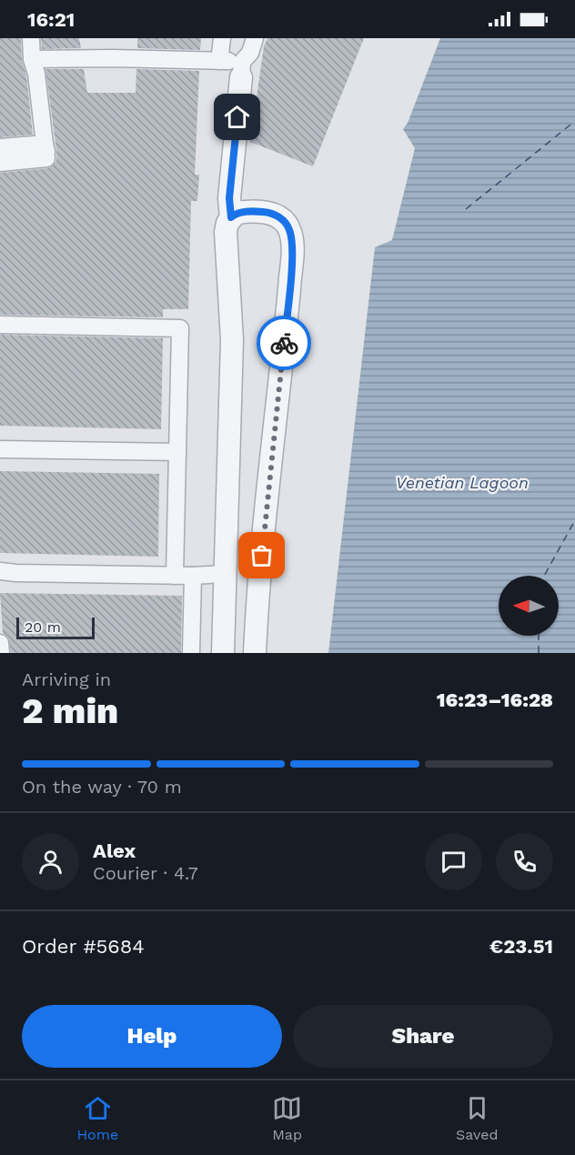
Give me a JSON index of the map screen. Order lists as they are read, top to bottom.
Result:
{
  "water": ["Venetian Lagoon"],
  "scale_bar": "20 m",
  "north": "left",
  "page": {
    "status": "16:21",
    "scale": "20 m",
    "heading": ["2 min", "Arriving in", "16:23–16:28"],
    "panel": [
      "Alex",
      "Courier · 4.7",
      "Order #5684",
      "€23.51"
    ],
    "bar": "On the way · 70 m",
    "buttons": ["Help", "Share"],
    "tabs": ["Home", "Map", "Saved"]
  }
}
